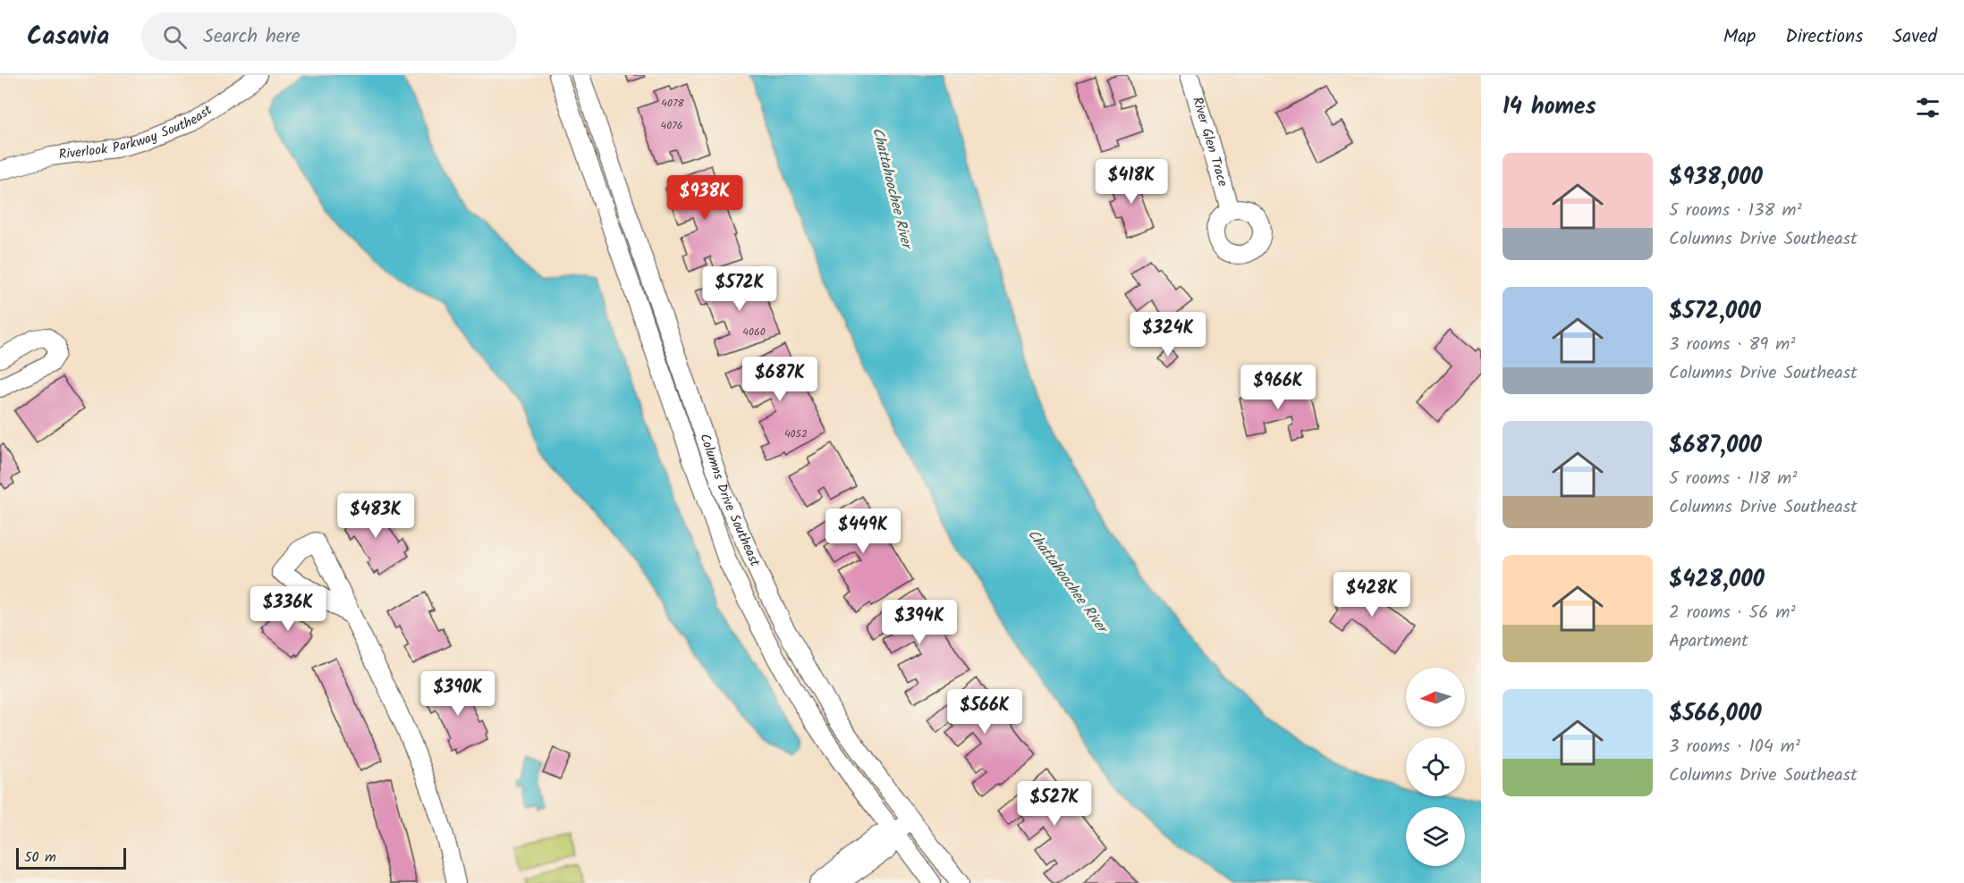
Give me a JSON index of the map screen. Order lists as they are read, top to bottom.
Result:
{
  "streets": {
    "street": ["Riverlook Parkway Southeast", "River Glen Trace", "Columns Drive Southeast"]
  },
  "water": ["Chattahoochee River"],
  "house_numbers": [
    "4078",
    "4076",
    "4060",
    "4052"
  ],
  "scale_bar": "50 m",
  "north": "left",
  "page": {
    "header": "Casavia",
    "search": "Search here",
    "nav": ["Map", "Directions", "Saved"],
    "heading": "14 homes",
    "list": [
      {
        "name": "$938,000",
        "note": "5 rooms · 138 m² · Columns Drive Southeast"
      },
      {
        "name": "$572,000",
        "note": "3 rooms · 89 m² · Columns Drive Southeast"
      },
      {
        "name": "$687,000",
        "note": "5 rooms · 118 m² · Columns Drive Southeast"
      },
      {
        "name": "$428,000",
        "note": "2 rooms · 56 m² · Apartment"
      },
      {
        "name": "$566,000",
        "note": "3 rooms · 104 m² · Columns Drive Southeast"
      }
    ],
    "price": [
      "$418K",
      "$938K",
      "$572K",
      "$324K",
      "$687K",
      "$966K",
      "$483K",
      "$449K",
      "$428K",
      "$336K",
      "$394K",
      "$390K",
      "$566K",
      "$527K"
    ],
    "scale": "50 m"
  }
}
